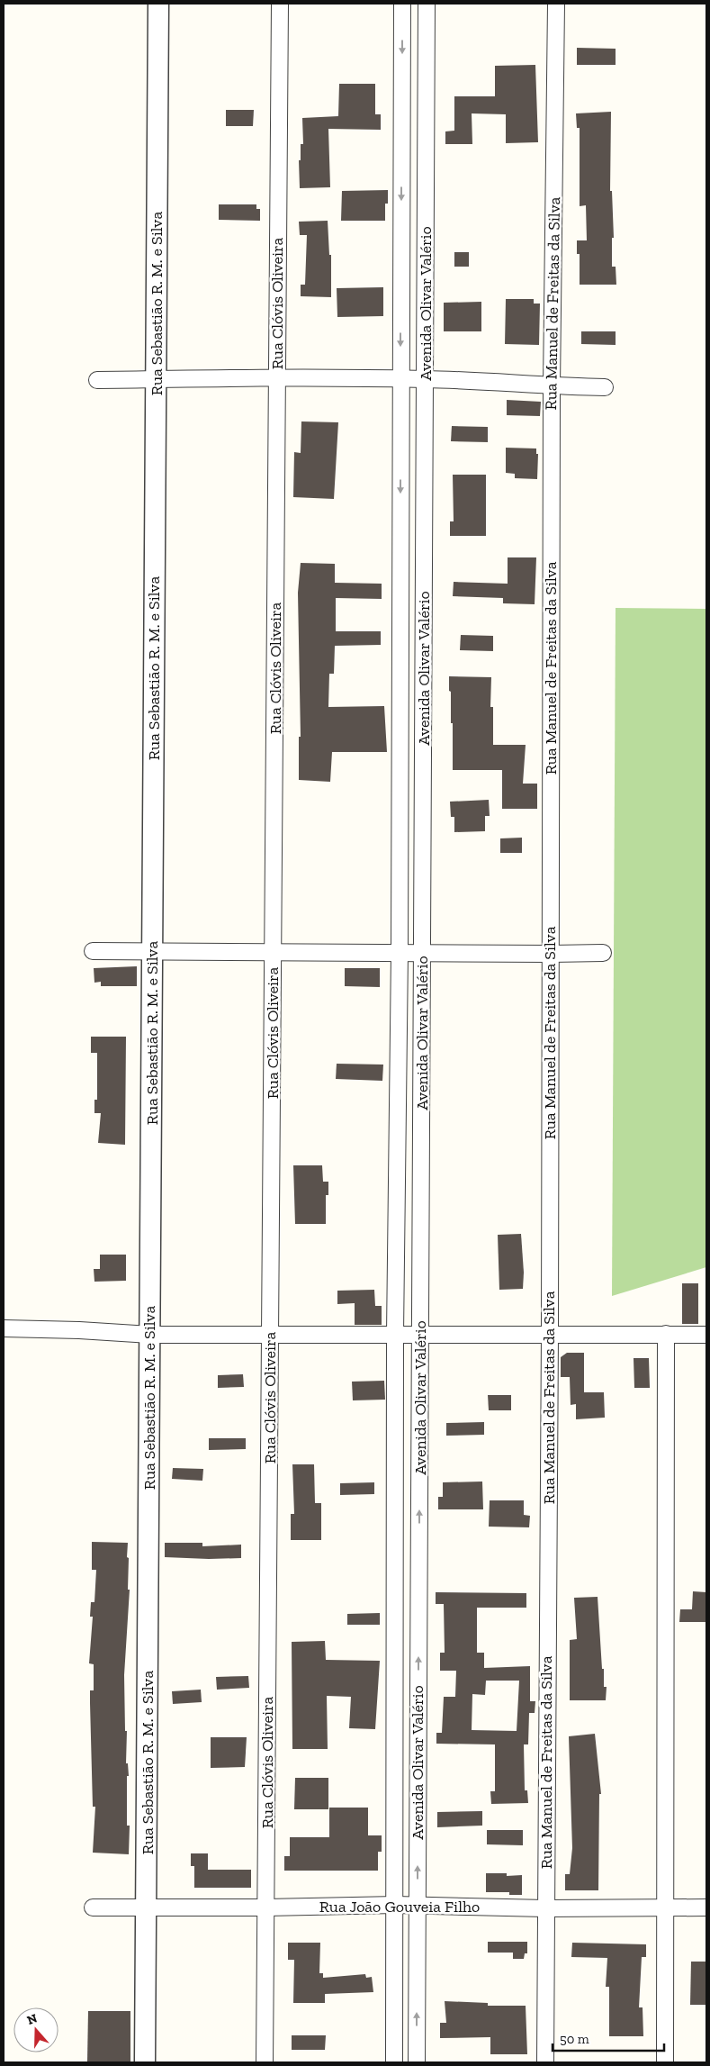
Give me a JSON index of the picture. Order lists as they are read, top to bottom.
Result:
{
  "streets": {
    "street": [
      "Rua Sebastião R. M. e Silva",
      "Rua Clóvis Oliveira",
      "Avenida Olivar Valério",
      "Rua Manuel de Freitas da Silva",
      "Rua João Gouveia Filho"
    ]
  },
  "crossings": [
    ["Rua Sebastião R. M. e Silva", "Rua João Gouveia Filho"],
    ["Rua Clóvis Oliveira", "Rua João Gouveia Filho"],
    ["Avenida Olivar Valério", "Rua João Gouveia Filho"],
    ["Rua Manuel de Freitas da Silva", "Rua João Gouveia Filho"]
  ],
  "scale_bar": "50 m",
  "north": "top"
}
